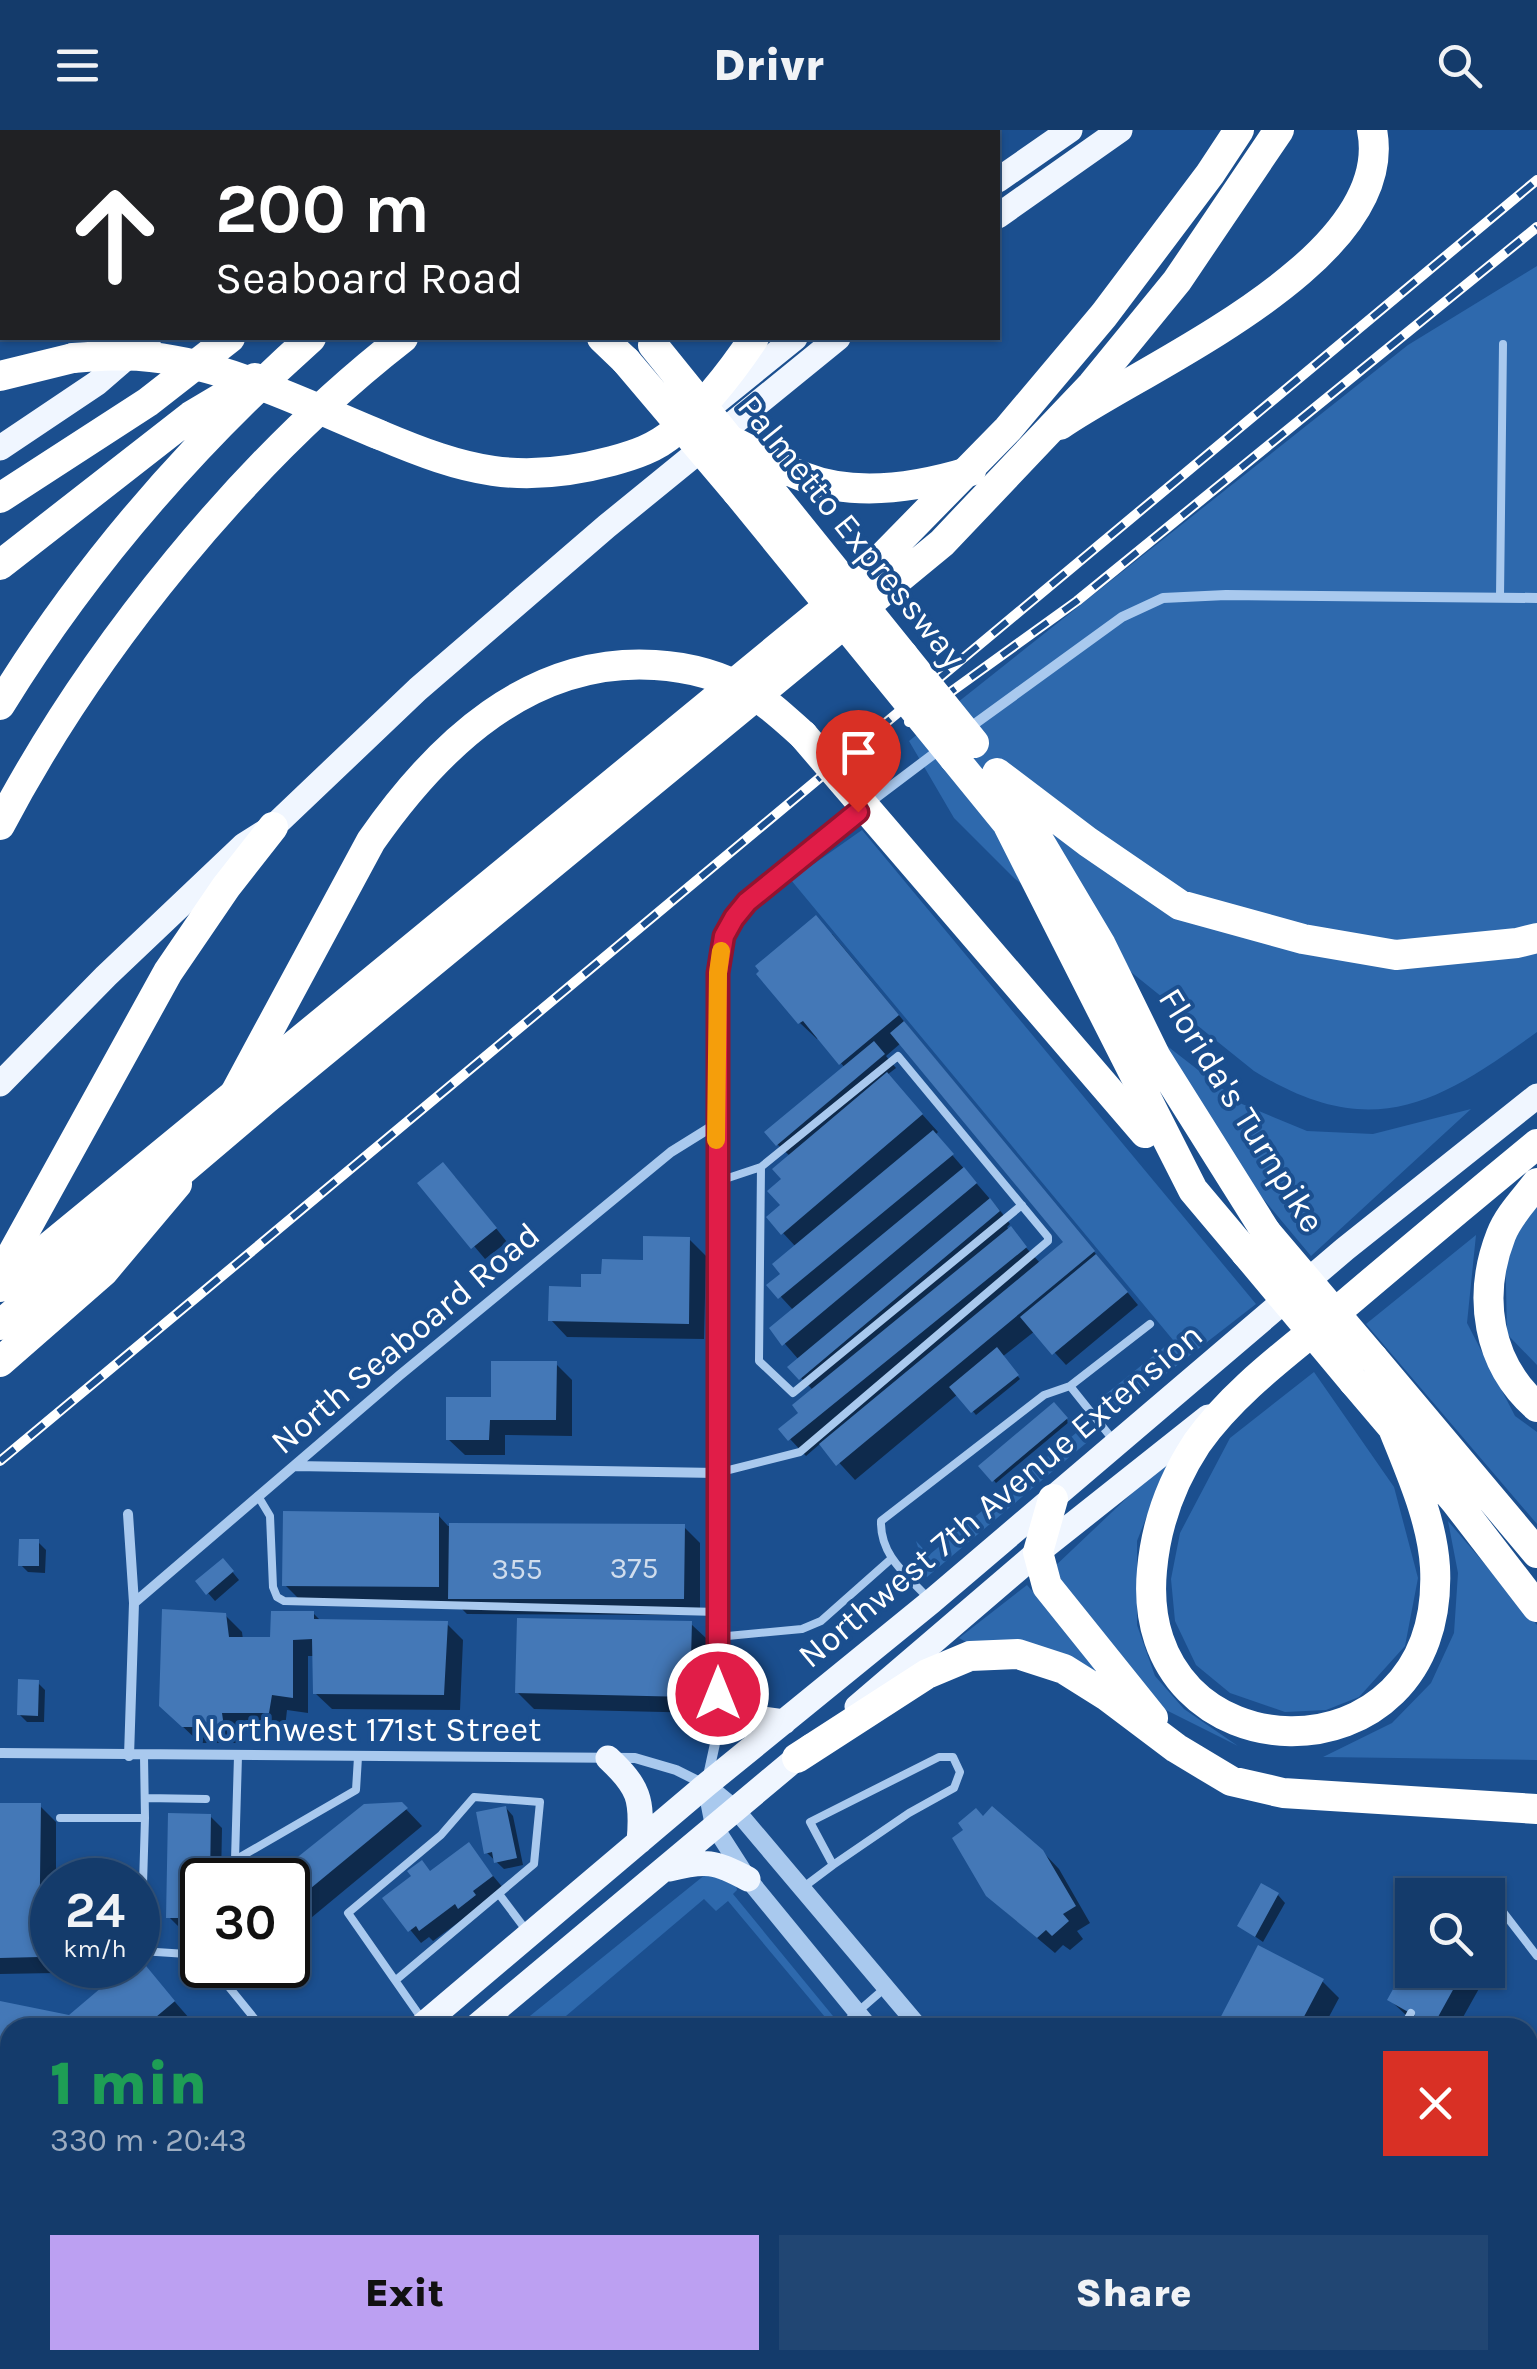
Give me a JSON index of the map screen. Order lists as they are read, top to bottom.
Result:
{
  "streets": {
    "highway": ["Palmetto Expressway", "Florida's Turnpike"],
    "main road": ["Northwest 7th Avenue Extension"],
    "street": ["North Seaboard Road", "Northwest 171st Street"]
  },
  "crossings": [
    ["Northwest 7th Avenue Extension", "Northwest 171st Street"]
  ],
  "house_numbers": ["375", "355"],
  "page": {
    "header": "Drivr",
    "turn": ["200 m", "Seaboard Road"],
    "speed": "24 km/h",
    "limit": "30",
    "heading": ["1 min", "330 m · 20:43"],
    "buttons": ["Exit", "Share"]
  }
}
